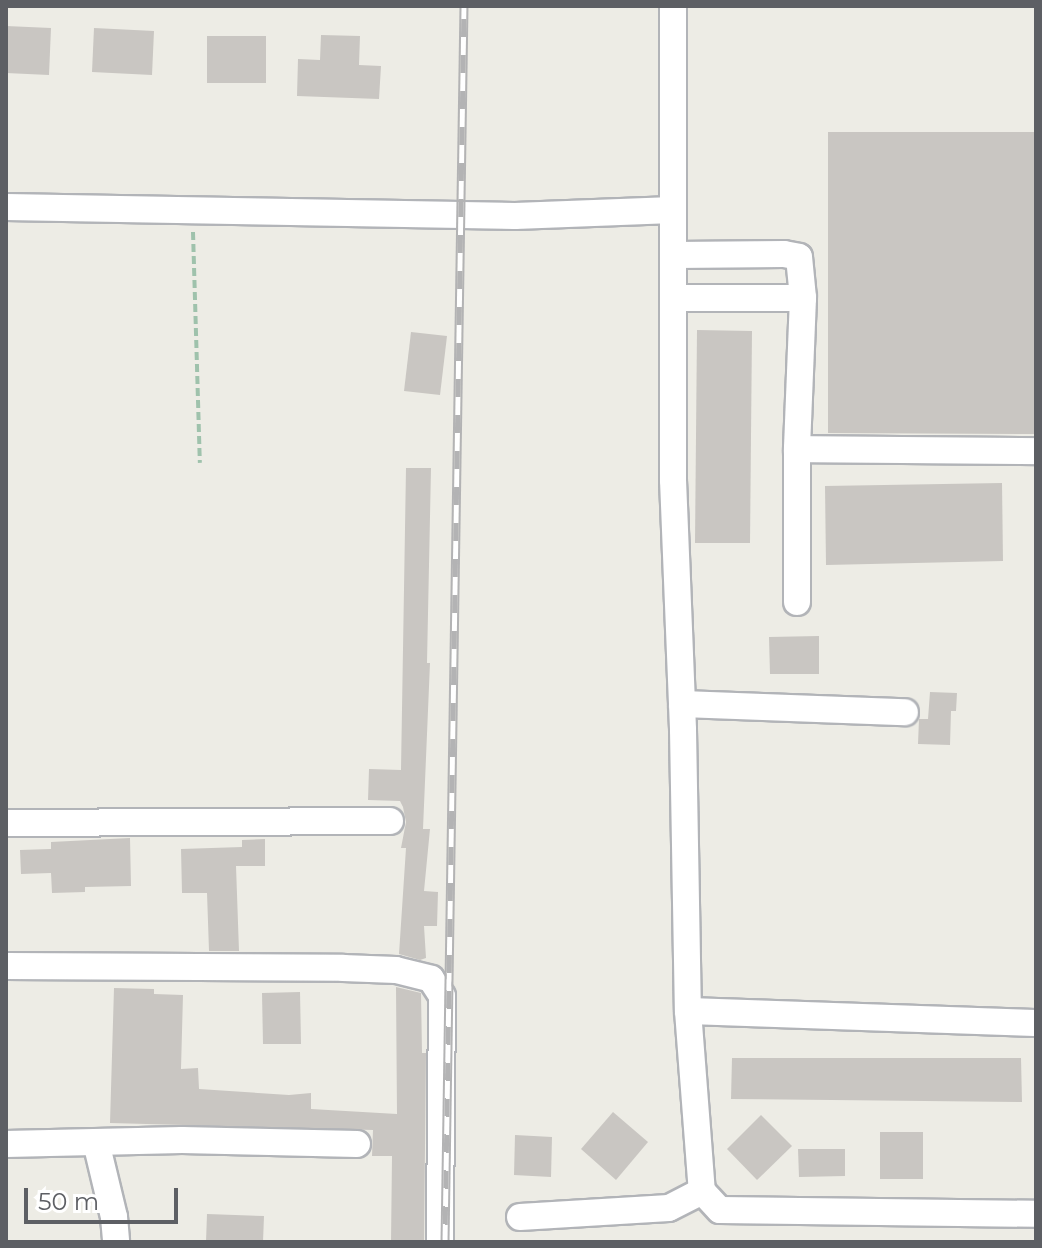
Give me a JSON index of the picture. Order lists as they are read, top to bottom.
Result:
{
  "scale_bar": "50 m"
}
